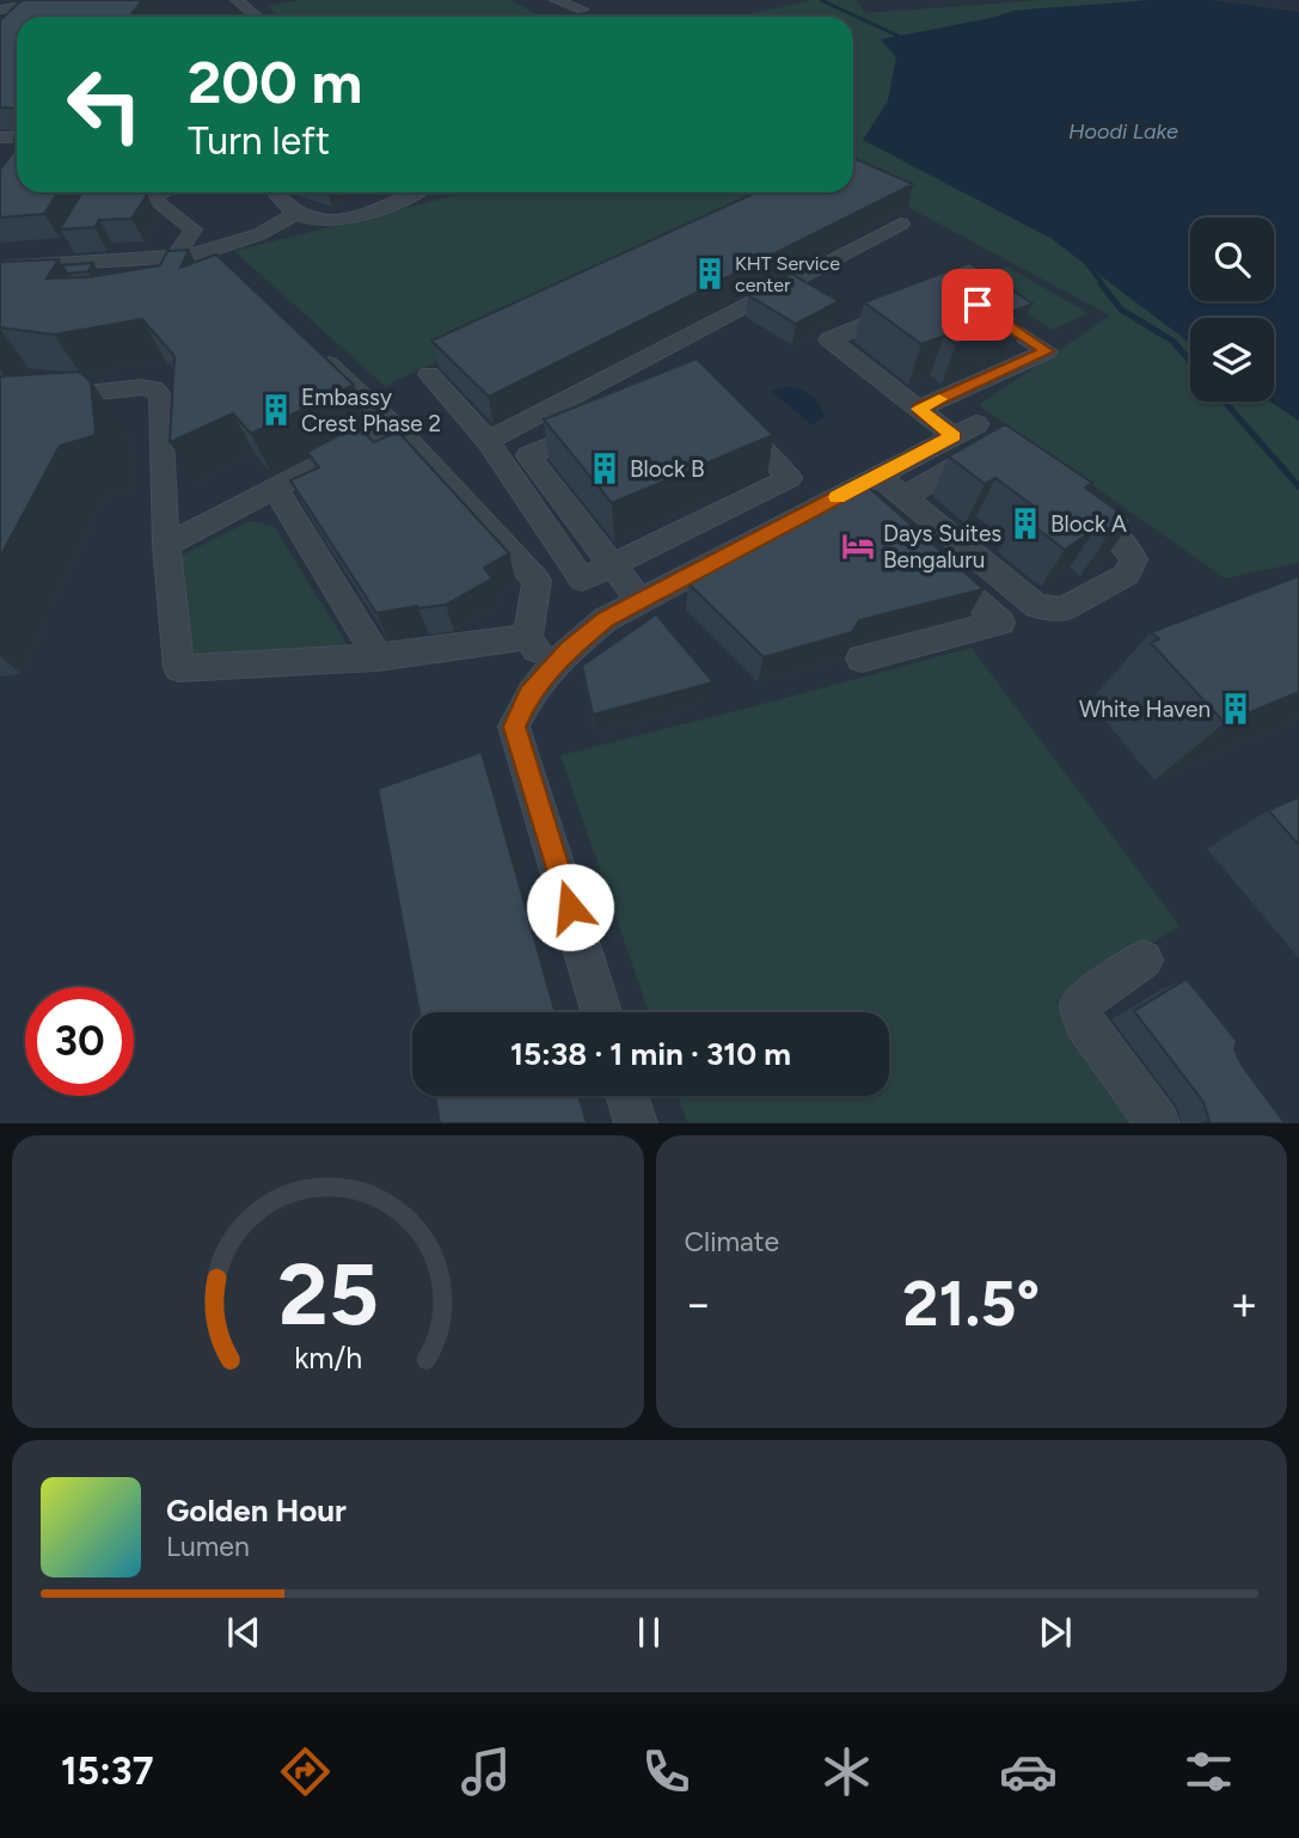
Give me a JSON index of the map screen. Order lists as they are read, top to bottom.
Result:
{
  "water": ["Hoodi Lake"],
  "places": {
    "building": [
      "KHT Service center",
      "Embassy Crest Phase 2",
      "Block B",
      "Block A",
      "White Haven"
    ],
    "hotel": ["Days Suites Bengaluru"]
  },
  "page": {
    "turn": ["200 m", "Turn left"],
    "limit": "30",
    "trip": "15:38 · 1 min · 310 m",
    "tile": "Climate",
    "heat": ["−", "21.5°", "+"],
    "song": ["Golden Hour", "Lumen"],
    "tabs": "15:37",
    "gauge": ["25", "km/h"]
  }
}
